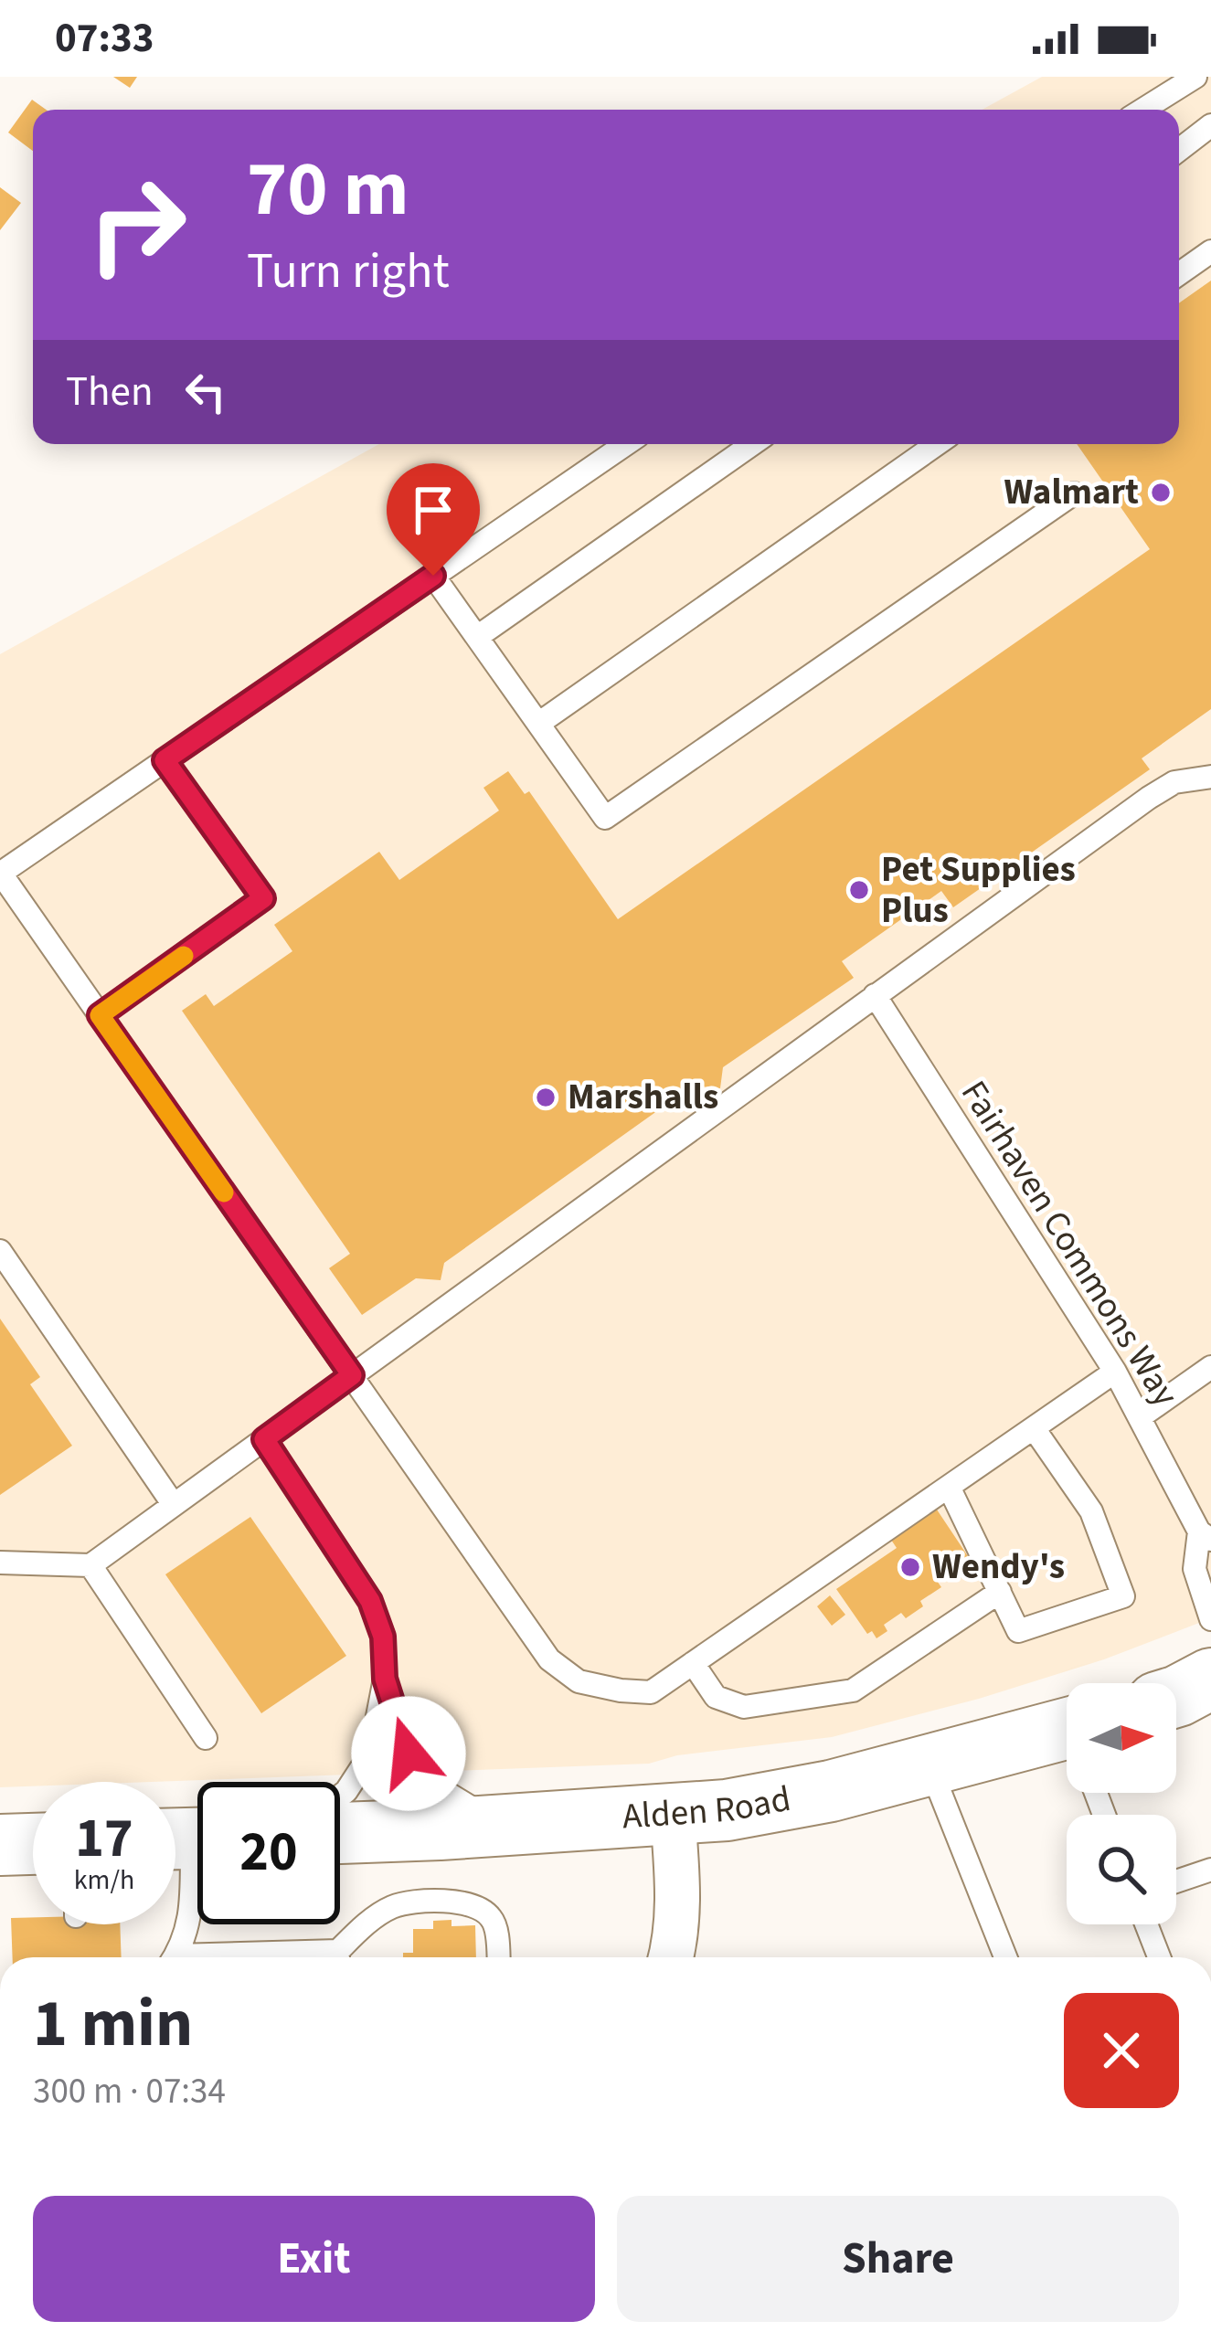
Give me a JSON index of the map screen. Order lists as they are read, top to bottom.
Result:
{
  "streets": {
    "main road": ["Alden Road"],
    "lane": ["Fairhaven Commons Way"]
  },
  "places": [
    "Walmart",
    "Pet Supplies Plus",
    "Marshalls",
    "Wendy's"
  ],
  "north": "right",
  "page": {
    "status": "07:33",
    "turn": ["70 m", "Turn right"],
    "then": "Then",
    "speed": "17 km/h",
    "limit": "20",
    "heading": ["1 min", "300 m · 07:34"],
    "buttons": ["Exit", "Share"]
  }
}
